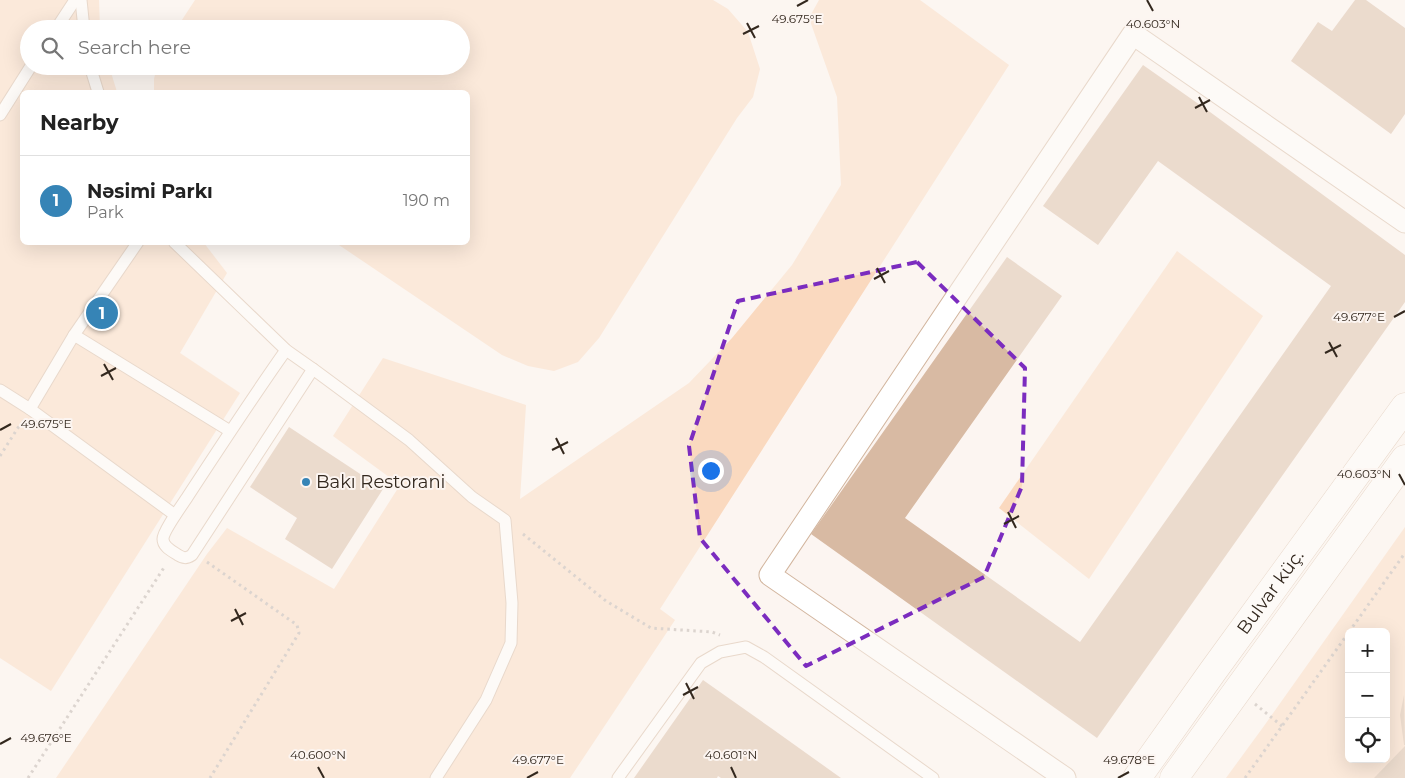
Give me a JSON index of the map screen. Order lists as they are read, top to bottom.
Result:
{
  "streets": {
    "street": ["Bulvar küç."]
  },
  "places": ["Bakı Restorani"],
  "page": {
    "search": "Search here",
    "heading": "Nearby",
    "list": [
      {
        "mark": "1",
        "name": "Nəsimi Parkı",
        "note": "Park",
        "value": "190 m"
      }
    ],
    "pins": "1",
    "map_buttons": ["+", "−"]
  },
  "coordinates": [
    "49.675°E",
    "40.603°N",
    "49.677°E",
    "49.676°E",
    "40.600°N",
    "40.601°N",
    "49.678°E"
  ]
}
